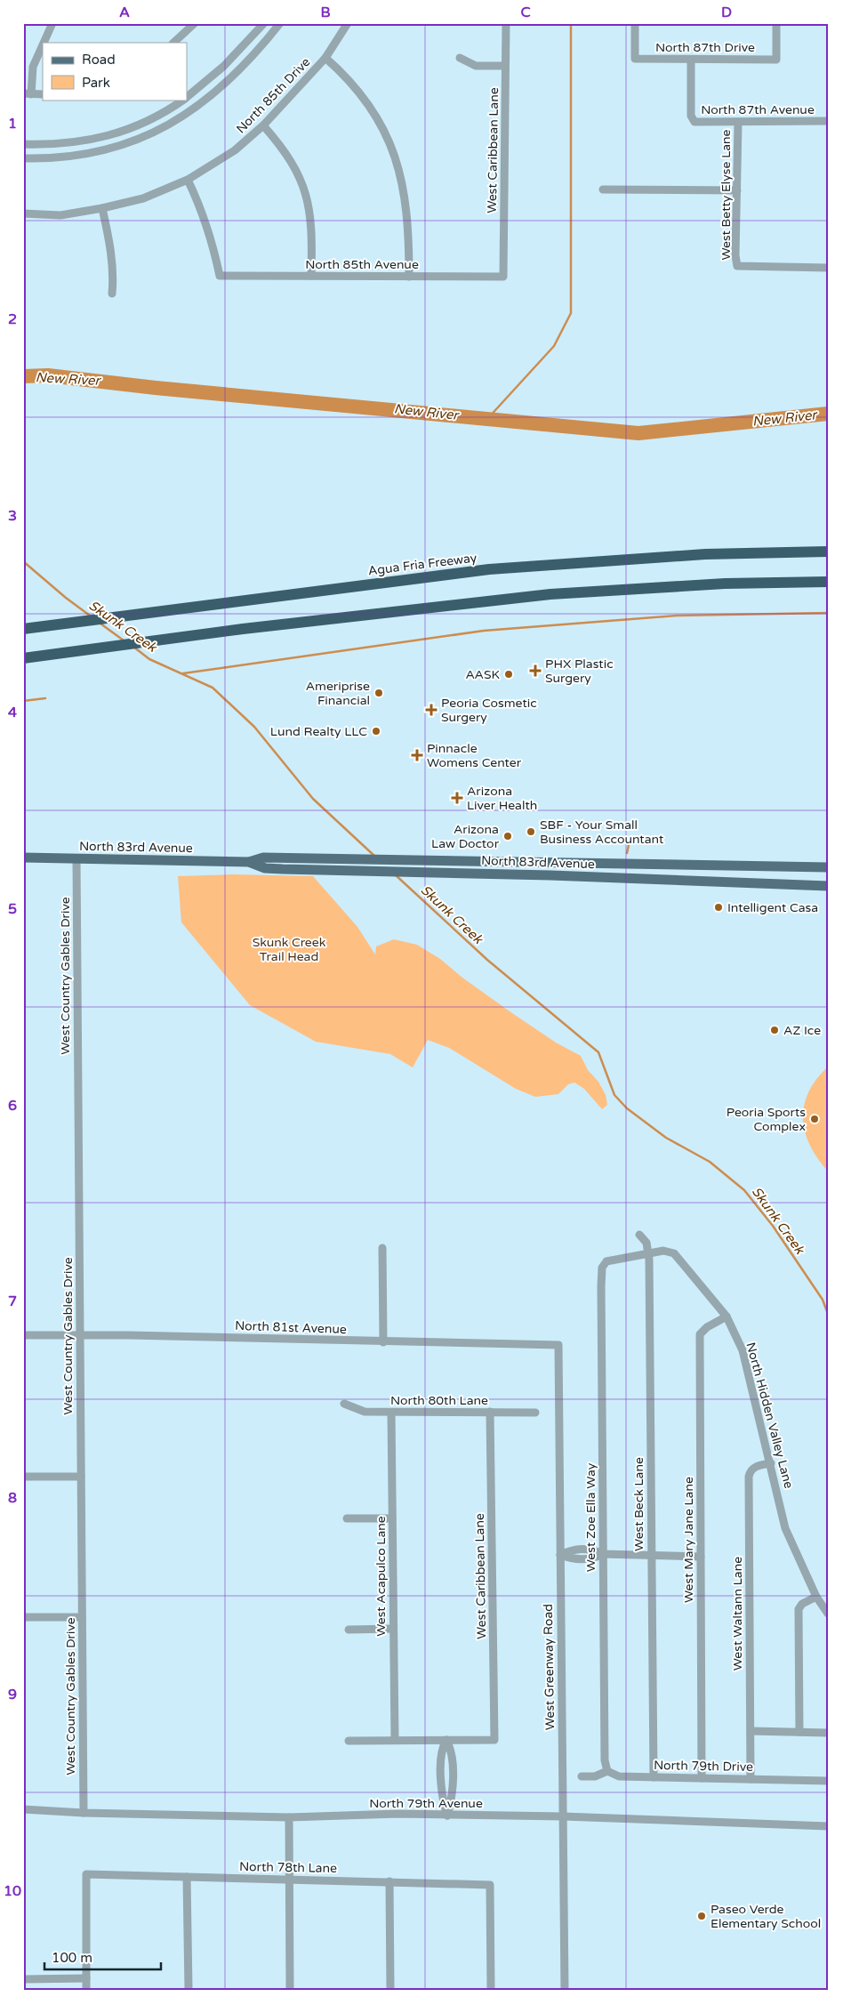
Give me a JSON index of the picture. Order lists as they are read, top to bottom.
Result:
{
  "streets": {
    "highway": ["Agua Fria Freeway"],
    "main road": ["North 83rd Avenue"],
    "street": [
      "North 87th Drive",
      "North 85th Drive",
      "North 87th Avenue",
      "West Caribbean Lane",
      "West Betty Elyse Lane",
      "North 85th Avenue",
      "West Country Gables Drive",
      "North 81st Avenue",
      "North 80th Lane",
      "North Hidden Valley Lane",
      "West Beck Lane",
      "West Zoe Ella Way",
      "West Mary Jane Lane",
      "West Acapulco Lane",
      "West Waltann Lane",
      "West Greenway Road",
      "North 79th Drive",
      "North 79th Avenue",
      "North 78th Lane"
    ]
  },
  "crossings": [
    ["North 87th Drive", "North 87th Avenue"],
    ["North 85th Drive", "North 85th Avenue"],
    ["North 87th Avenue", "West Betty Elyse Lane"],
    ["West Caribbean Lane", "North 85th Avenue"],
    ["West Caribbean Lane", "North 80th Lane"],
    ["North 83rd Avenue", "West Country Gables Drive"],
    ["West Country Gables Drive", "North 81st Avenue"],
    ["West Country Gables Drive", "North 79th Avenue"],
    ["North 81st Avenue", "West Greenway Road"],
    ["North 80th Lane", "West Acapulco Lane"],
    ["North Hidden Valley Lane", "West Beck Lane"],
    ["North Hidden Valley Lane", "West Zoe Ella Way"],
    ["North Hidden Valley Lane", "West Mary Jane Lane"],
    ["North Hidden Valley Lane", "West Waltann Lane"],
    ["West Beck Lane", "North 79th Drive"],
    ["West Zoe Ella Way", "North 79th Drive"],
    ["West Mary Jane Lane", "North 79th Drive"],
    ["West Waltann Lane", "North 79th Drive"],
    ["West Greenway Road", "North 79th Avenue"]
  ],
  "water": ["New River", "Skunk Creek"],
  "parks": ["Skunk Creek Trail Head"],
  "places": {
    "health": [
      "PHX Plastic Surgery",
      "Peoria Cosmetic Surgery",
      "Pinnacle Womens Center",
      "Arizona Liver Health"
    ],
    "other": [
      "AASK",
      "Ameriprise Financial",
      "Lund Realty LLC",
      "SBF - Your Small Business Accountant",
      "Arizona Law Doctor",
      "Intelligent Casa",
      "AZ Ice",
      "Peoria Sports Complex",
      "Paseo Verde Elementary School"
    ]
  },
  "legend": ["Road", "Park"],
  "scale_bar": "100 m",
  "grid": {
    "columns": [
      "A",
      "B",
      "C",
      "D"
    ],
    "rows": [
      "1",
      "2",
      "3",
      "4",
      "5",
      "6",
      "7",
      "8",
      "9",
      "10"
    ]
  }
}
